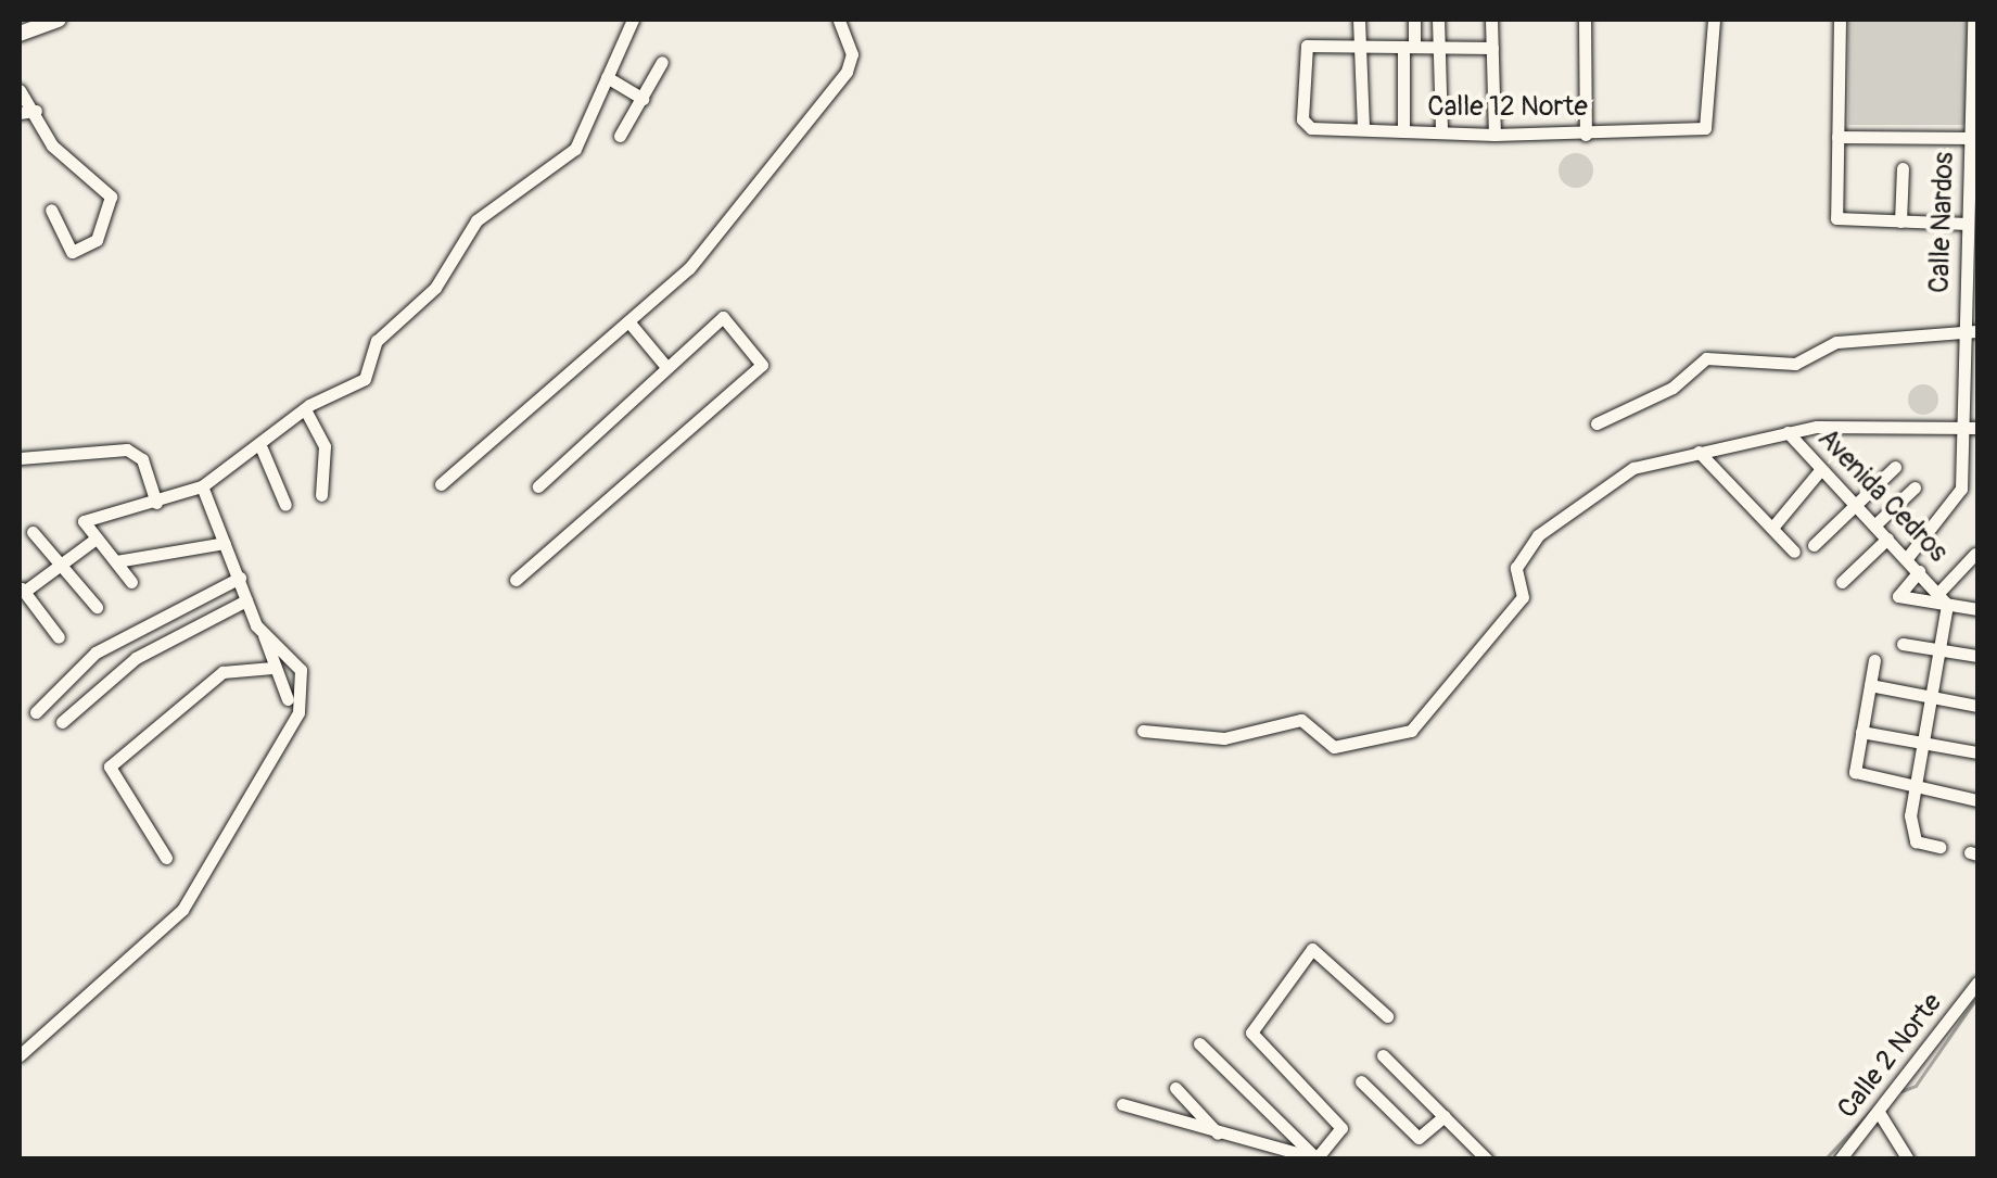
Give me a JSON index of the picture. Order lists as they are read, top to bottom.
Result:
{
  "streets": {
    "street": [
      "Calle 12 Norte",
      "Calle Nardos",
      "Avenida Cedros",
      "Calle 2 Norte"
    ]
  },
  "crossings": [
    ["Calle Nardos", "Avenida Cedros"]
  ]
}
